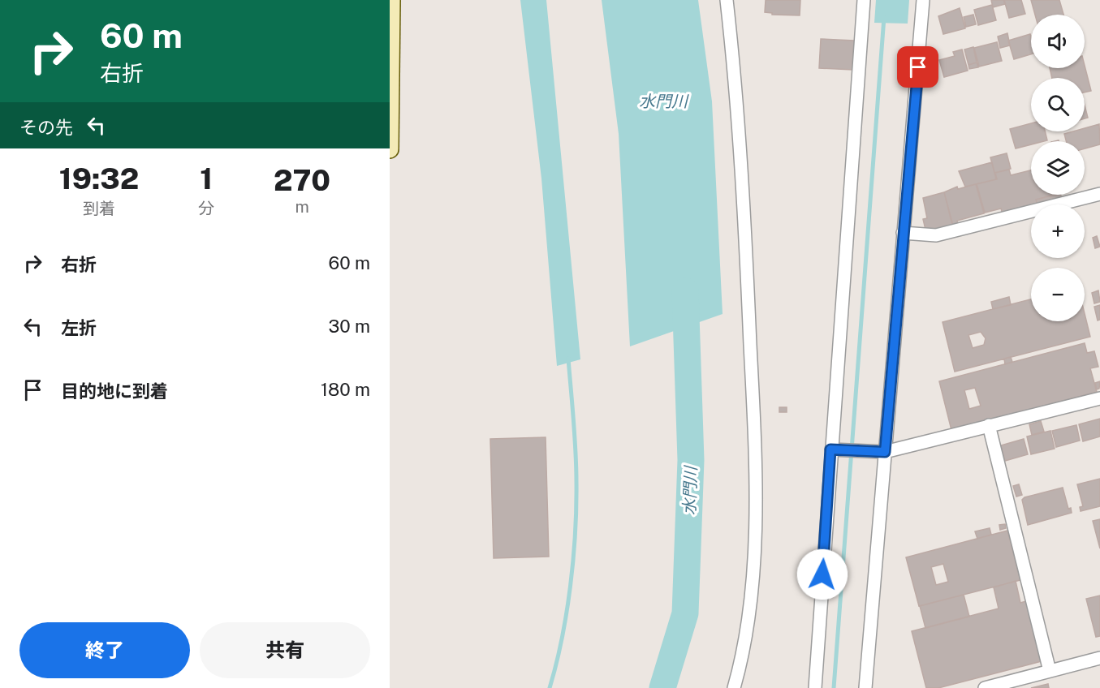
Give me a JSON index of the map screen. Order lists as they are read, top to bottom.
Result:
{
  "water": ["水門川"],
  "page": {
    "turn": ["60 m", "右折"],
    "map_buttons": ["+", "−"],
    "then": "その先",
    "eta": [
      "19:32",
      "到着",
      "1",
      "分",
      "270",
      "m"
    ],
    "list": [
      {
        "name": "右折",
        "value": "60 m"
      },
      {
        "name": "左折",
        "value": "30 m"
      },
      {
        "name": "目的地に到着",
        "value": "180 m"
      }
    ],
    "buttons": ["終了", "共有"]
  }
}
